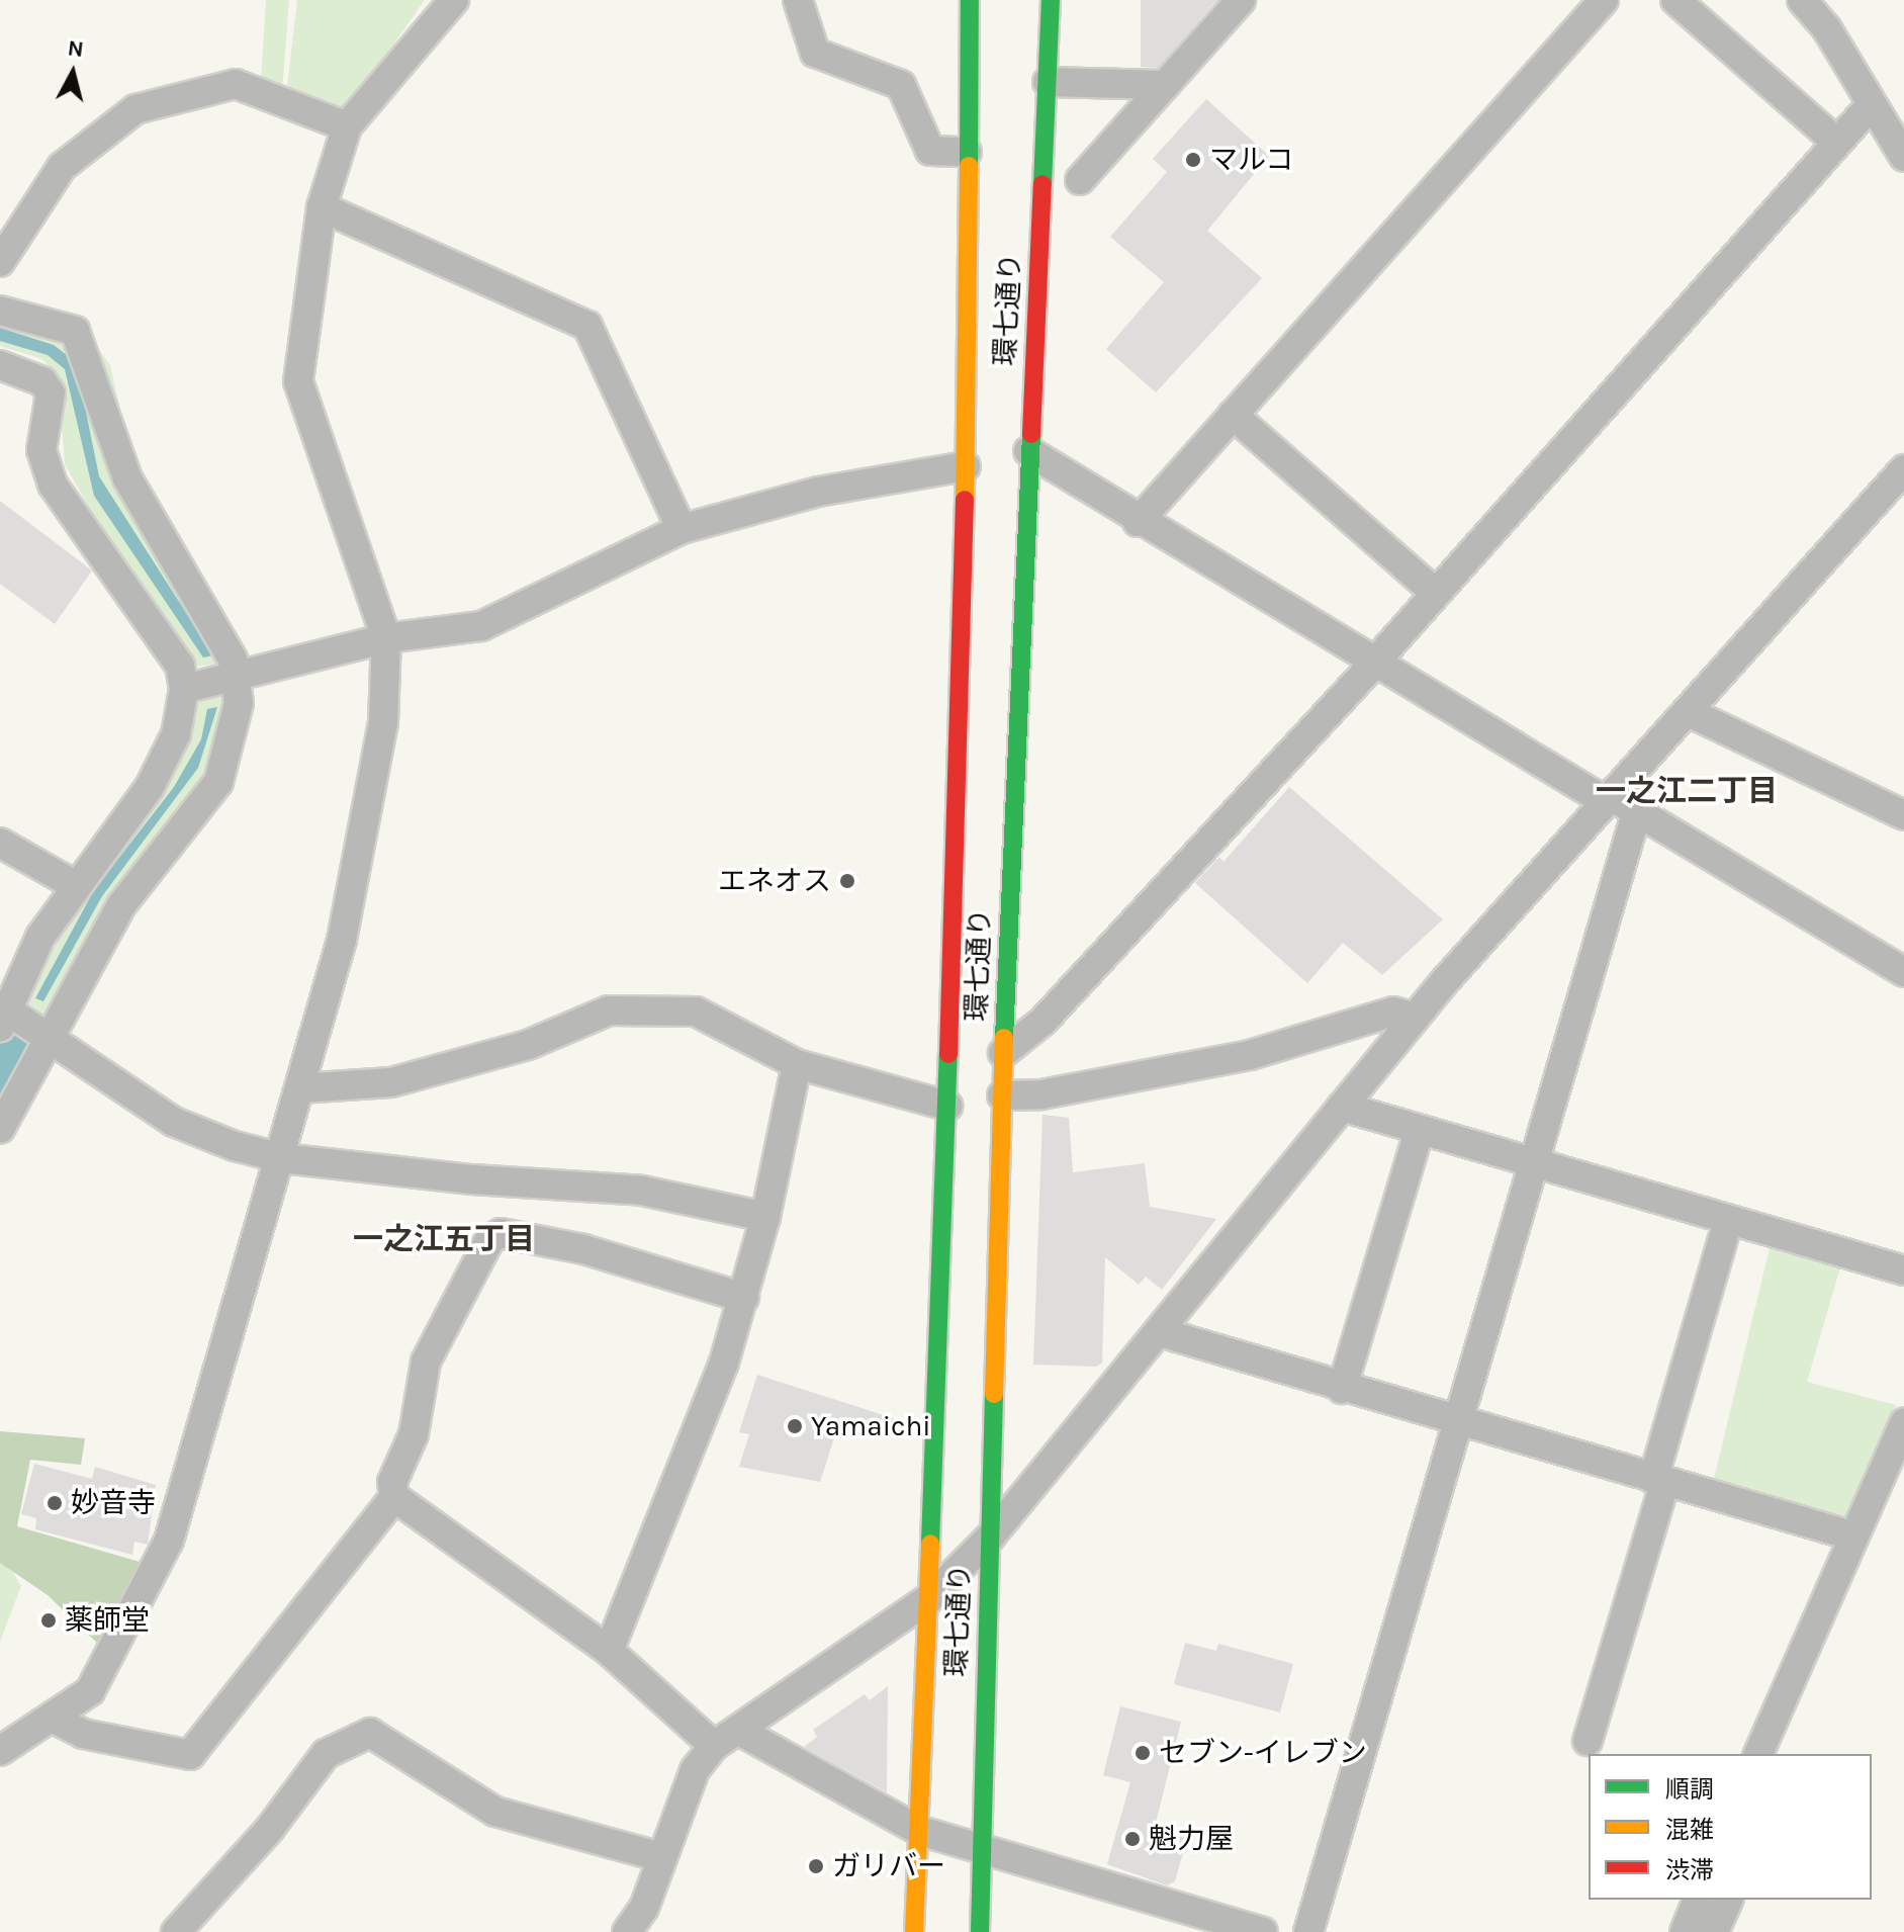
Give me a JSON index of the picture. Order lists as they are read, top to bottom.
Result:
{
  "streets": {
    "main road": ["環七通り"]
  },
  "districts": ["一之江二丁目", "一之江五丁目"],
  "places": [
    "マルコ",
    "エネオス",
    "Yamaichi",
    "妙音寺",
    "薬師堂",
    "セブン-イレブン",
    "魁力屋",
    "ガリバー"
  ],
  "legend": ["順調", "混雑", "渋滞"],
  "north": "top"
}
